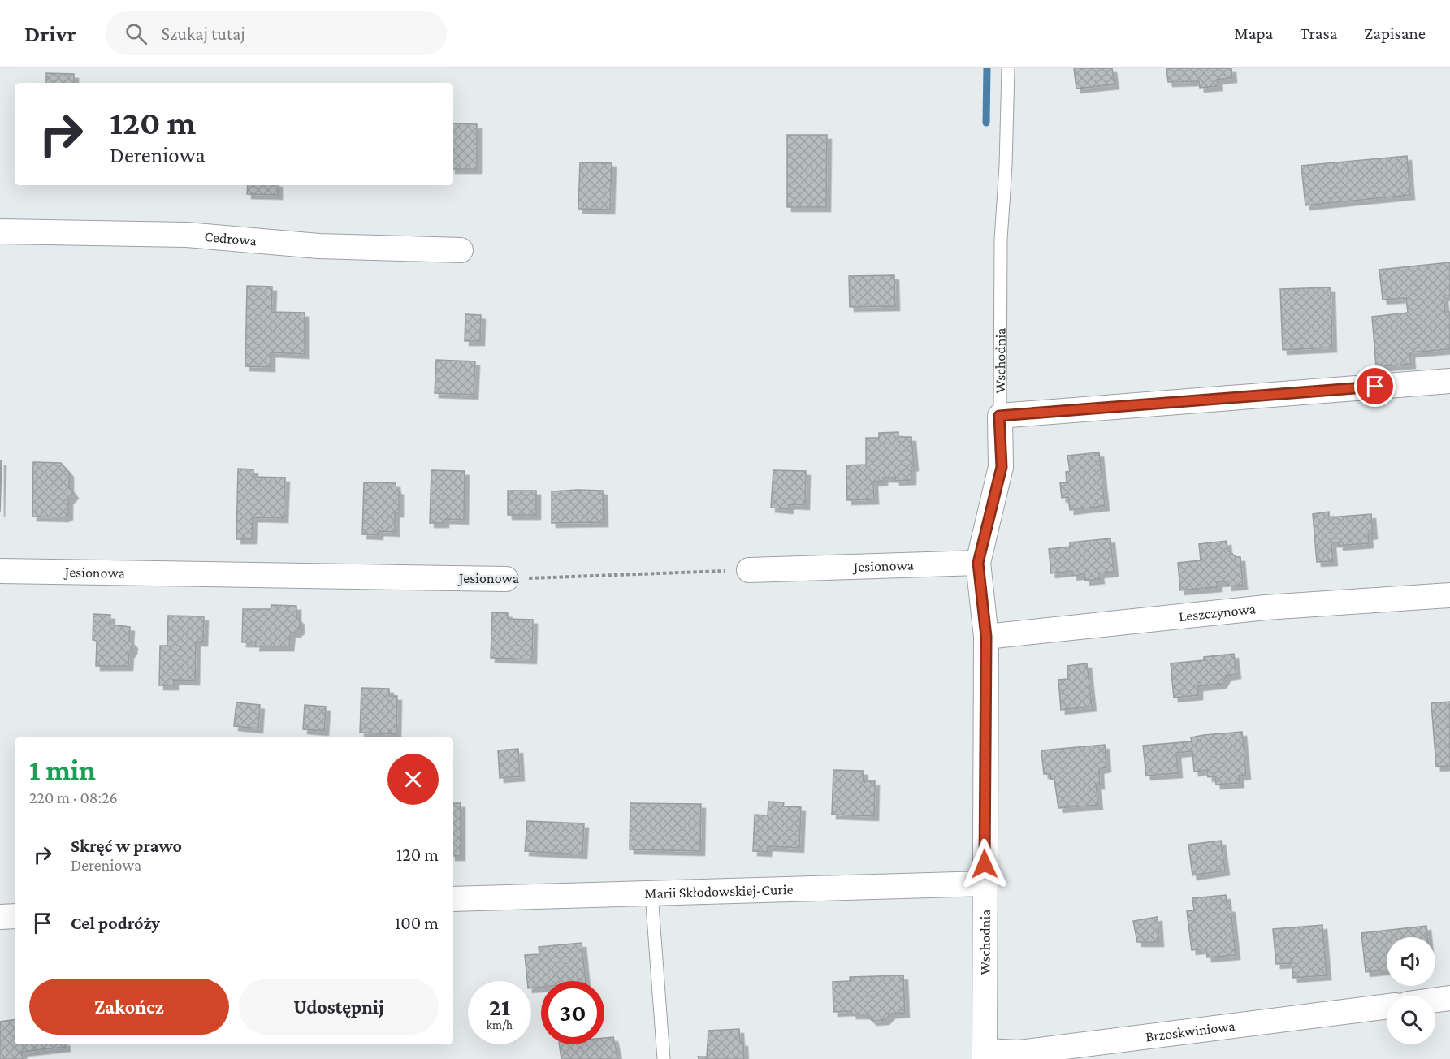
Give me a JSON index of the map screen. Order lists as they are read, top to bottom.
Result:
{
  "streets": {
    "street": [
      "Cedrowa",
      "Wschodnia",
      "Jesionowa",
      "Leszczynowa",
      "Marii Skłodowskiej-Curie",
      "Brzoskwiniowa"
    ]
  },
  "crossings": [
    ["Wschodnia", "Jesionowa"],
    ["Wschodnia", "Leszczynowa"],
    ["Wschodnia", "Marii Skłodowskiej-Curie"],
    ["Wschodnia", "Brzoskwiniowa"]
  ],
  "page": {
    "header": "Drivr",
    "search": "Szukaj tutaj",
    "nav": ["Mapa", "Trasa", "Zapisane"],
    "turn": ["120 m", "Dereniowa"],
    "heading": ["1 min", "220 m · 08:26"],
    "list": [
      {
        "name": "Skręć w prawo",
        "note": "Dereniowa",
        "value": "120 m"
      },
      {
        "name": "Cel podróży",
        "value": "100 m"
      }
    ],
    "buttons": ["Zakończ", "Udostępnij"],
    "speed": "21 km/h",
    "limit": "30"
  }
}
